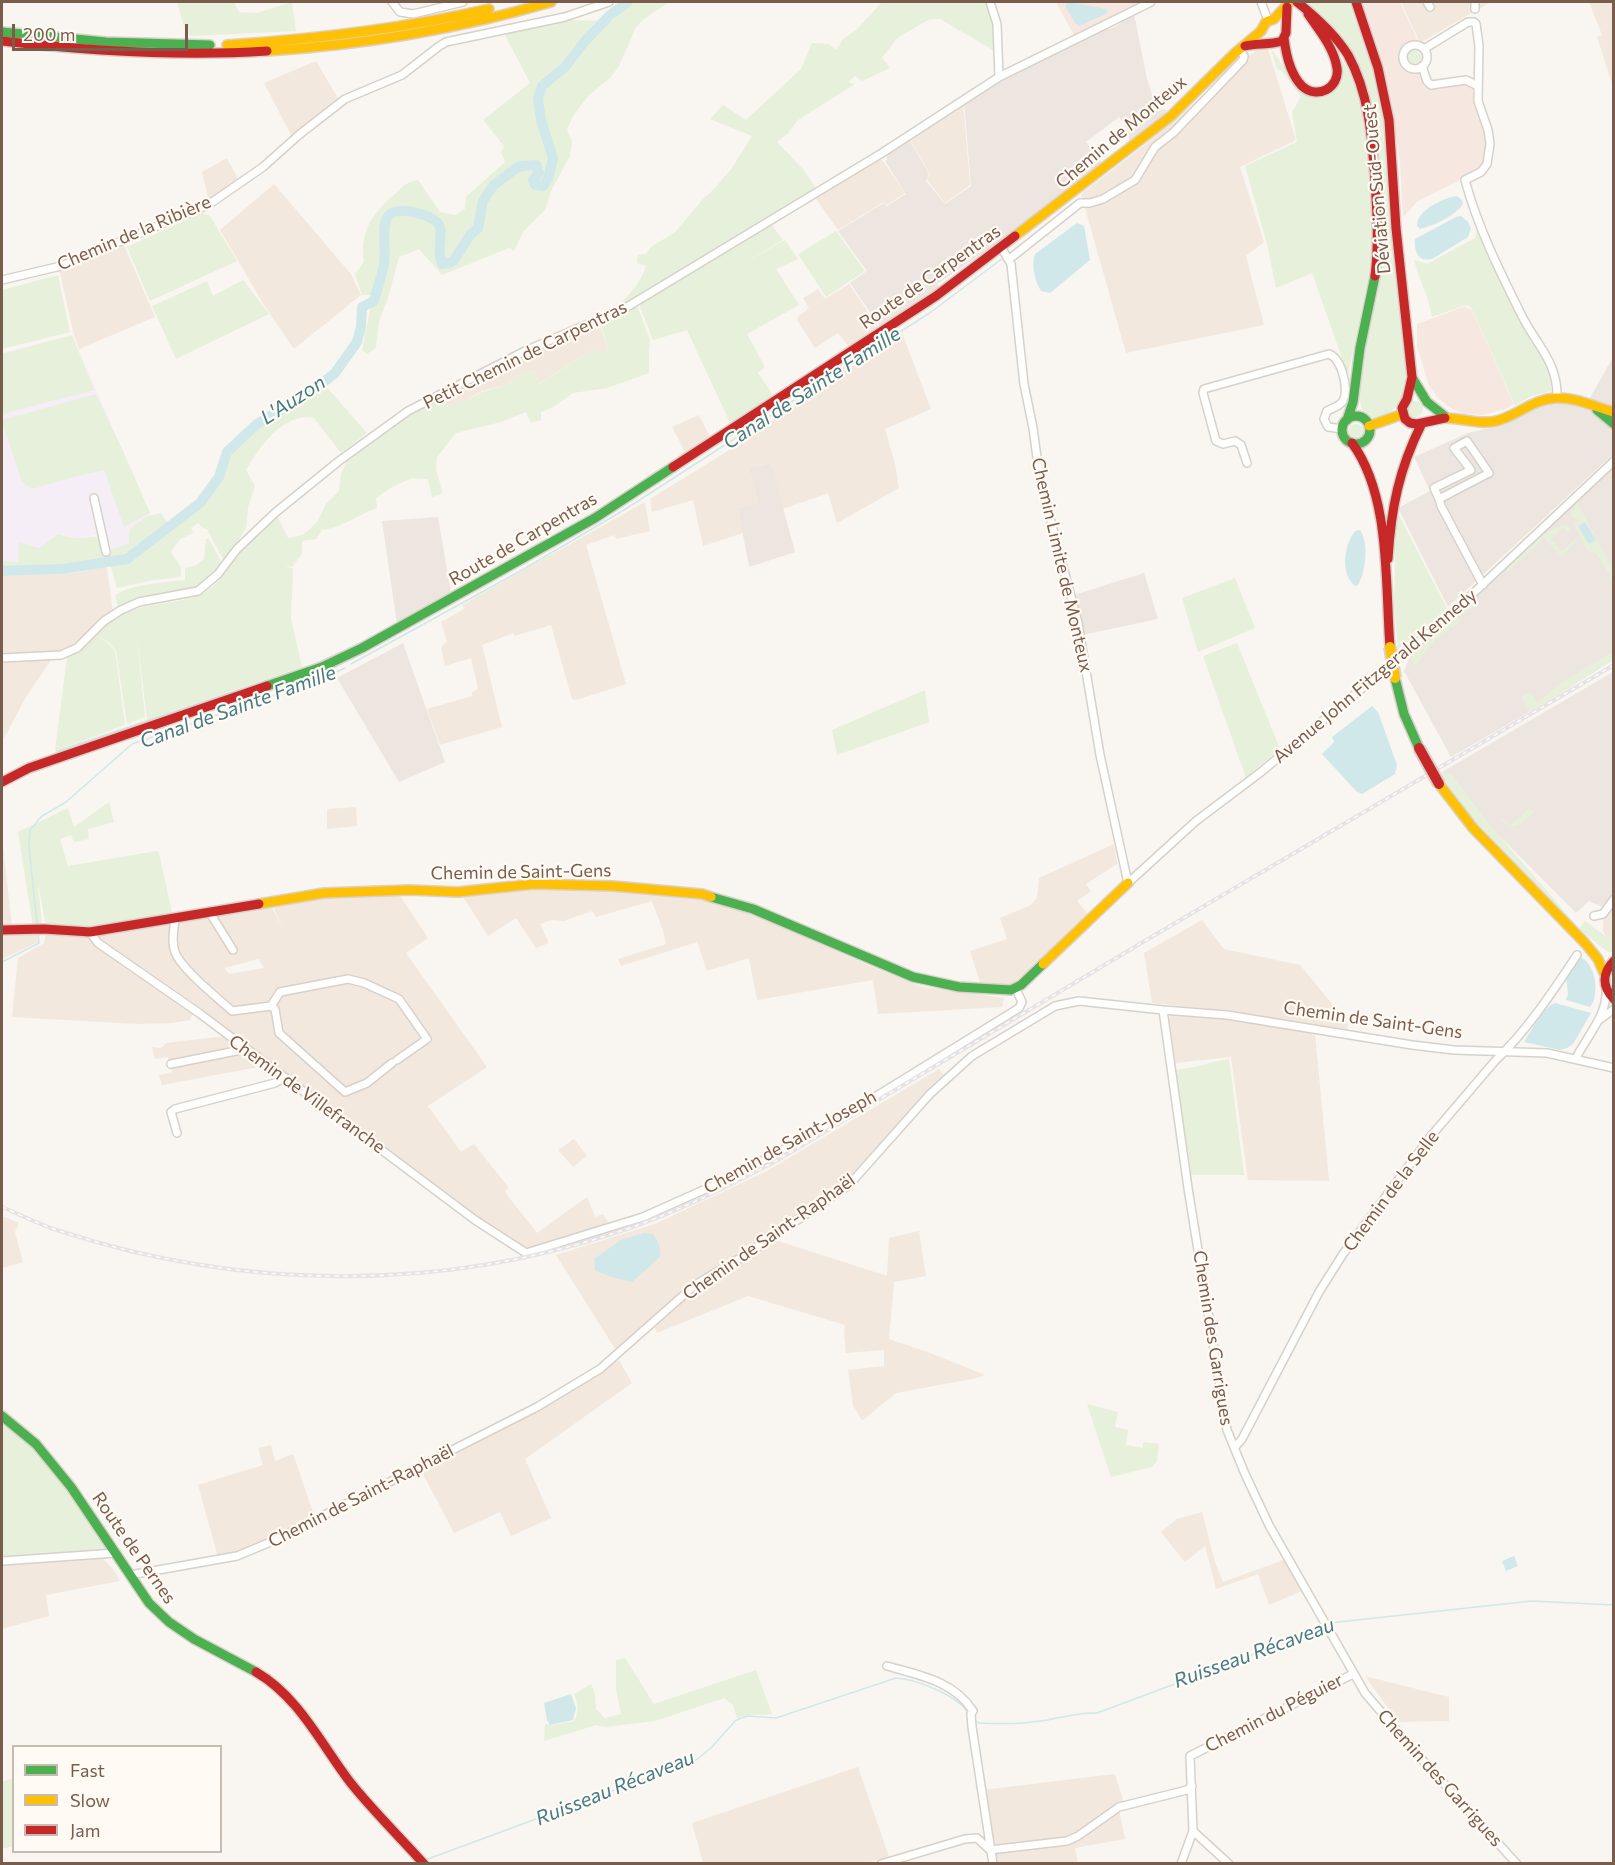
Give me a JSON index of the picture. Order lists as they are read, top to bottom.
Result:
{
  "streets": {
    "main road": [
      "Chemin de Monteux",
      "Déviation Sud-Ouest",
      "Route de Carpentras",
      "Chemin de Saint-Gens",
      "Route de Pernes"
    ],
    "street": [
      "Chemin de la Ribière",
      "Petit Chemin de Carpentras",
      "Chemin Limite de Monteux",
      "Avenue John Fitzgerald Kennedy",
      "Chemin de Villefranche",
      "Chemin de Saint-Joseph",
      "Chemin de la Selle",
      "Chemin de Saint-Raphaël",
      "Chemin des Garrigues",
      "Chemin du Péguier"
    ]
  },
  "crossings": [
    ["Chemin de Monteux", "Route de Carpentras"],
    ["Route de Carpentras", "Chemin Limite de Monteux"],
    ["Chemin Limite de Monteux", "Avenue John Fitzgerald Kennedy"],
    ["Chemin de Saint-Gens", "Chemin de Villefranche"],
    ["Chemin de Saint-Gens", "Chemin de Saint-Joseph"],
    ["Chemin de Saint-Gens", "Chemin de la Selle"],
    ["Chemin de Saint-Gens", "Chemin de Saint-Raphaël"],
    ["Chemin de Saint-Gens", "Chemin des Garrigues"],
    ["Chemin de Villefranche", "Chemin de Saint-Joseph"],
    ["Chemin de la Selle", "Chemin des Garrigues"],
    ["Chemin de Saint-Raphaël", "Chemin des Garrigues"],
    ["Chemin de Saint-Raphaël", "Route de Pernes"],
    ["Chemin des Garrigues", "Chemin du Péguier"]
  ],
  "water": ["Canal de Sainte Famille", "L'Auzon", "Ruisseau Récaveau"],
  "legend": ["Fast", "Slow", "Jam"],
  "scale_bar": "200 m"
}
